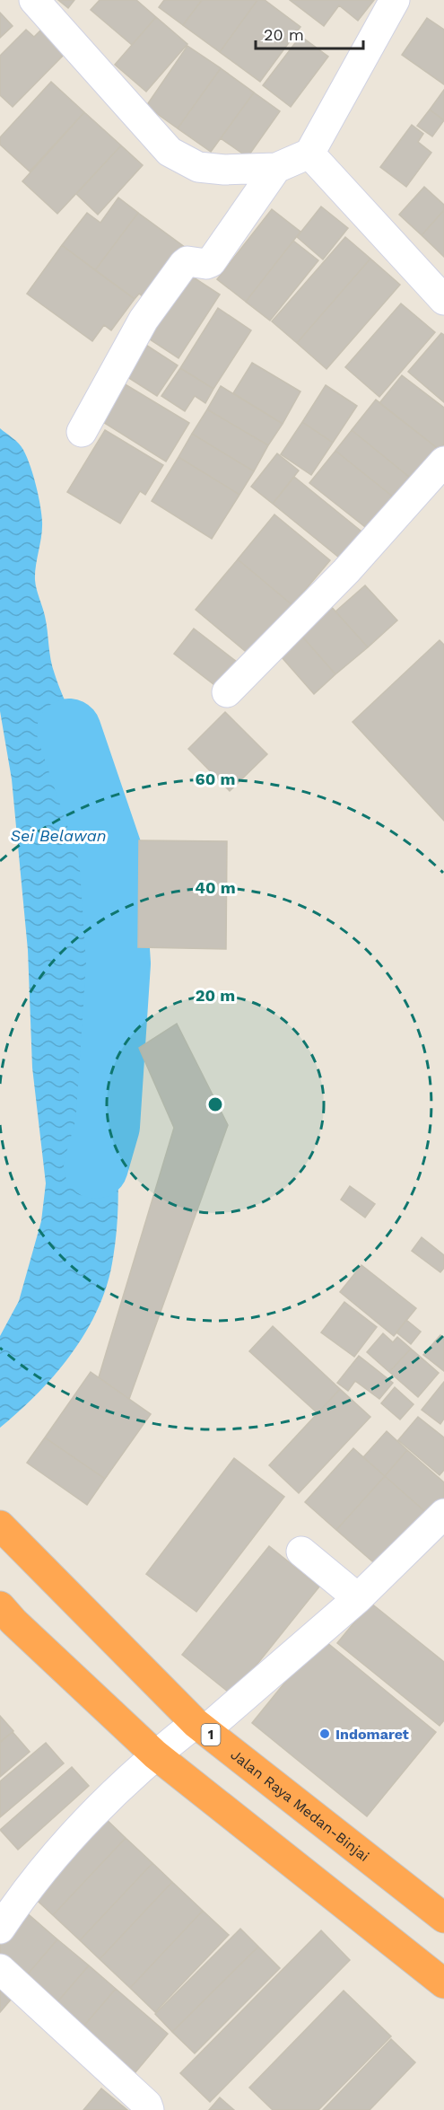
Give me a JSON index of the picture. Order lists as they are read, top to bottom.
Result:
{
  "streets": {
    "highway": ["1", "Jalan Raya Medan-Binjai"]
  },
  "water": ["Sei Belawan"],
  "places": ["Indomaret"],
  "scale_bar": "20 m",
  "rings": ["60 m", "40 m", "20 m"]
}
